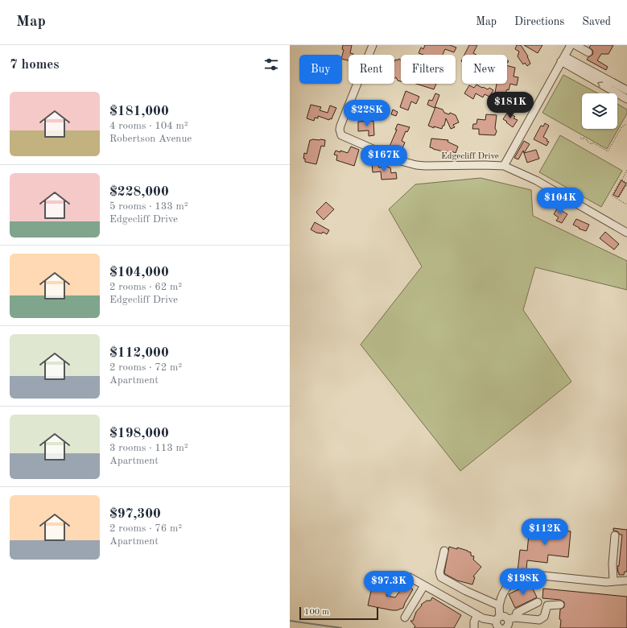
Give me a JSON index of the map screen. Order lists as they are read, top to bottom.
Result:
{
  "streets": {
    "street": ["Edgecliff Drive"]
  },
  "scale_bar": "100 m",
  "page": {
    "header": "Map",
    "nav": ["Map", "Directions", "Saved"],
    "heading": "7 homes",
    "chip": [
      "Buy",
      "Rent",
      "Filters",
      "New"
    ],
    "list": [
      {
        "name": "$181,000",
        "note": "4 rooms · 104 m² · Robertson Avenue"
      },
      {
        "name": "$228,000",
        "note": "5 rooms · 133 m² · Edgecliff Drive"
      },
      {
        "name": "$104,000",
        "note": "2 rooms · 62 m² · Edgecliff Drive"
      },
      {
        "name": "$112,000",
        "note": "2 rooms · 72 m² · Apartment"
      },
      {
        "name": "$198,000",
        "note": "3 rooms · 113 m² · Apartment"
      },
      {
        "name": "$97,300",
        "note": "2 rooms · 76 m² · Apartment"
      }
    ],
    "price": [
      "$181K",
      "$228K",
      "$167K",
      "$104K",
      "$112K",
      "$198K",
      "$97.3K"
    ],
    "scale": "100 m"
  }
}
